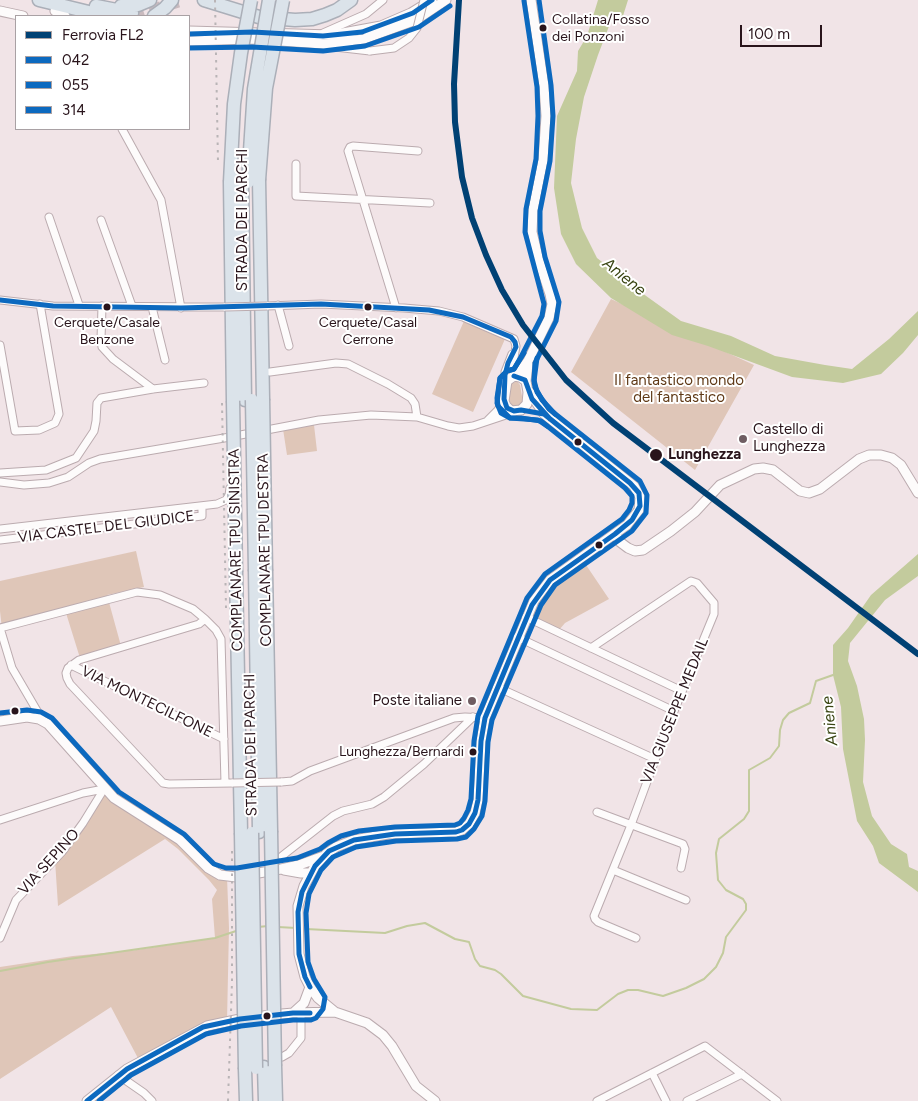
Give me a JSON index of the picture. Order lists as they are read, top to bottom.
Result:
{
  "streets": {
    "highway": ["STRADA DEI PARCHI", "COMPLANARE TPU SINISTRA"],
    "street": [
      "VIA CASTEL DEL GIUDICE",
      "VIA MONTECILFONE",
      "VIA GIUSEPPE MEDAIL",
      "VIA SEPINO"
    ]
  },
  "crossings": [
    ["STRADA DEI PARCHI", "COMPLANARE TPU SINISTRA"]
  ],
  "water": ["Aniene"],
  "parks": ["Il fantastico mondo del fantastico"],
  "places": [
    "Collatina/Fosso dei Ponzoni",
    "Cerquete/Casale Benzone",
    "Cerquete/Casal Cerrone",
    "Castello di Lunghezza",
    "Lunghezza",
    "Poste italiane",
    "Lunghezza/Bernardi"
  ],
  "lines": [
    "rail line FL2",
    "transit line 055",
    "transit line 314",
    "transit line 042"
  ],
  "legend": [
    "Ferrovia FL2",
    "042",
    "055",
    "314"
  ],
  "scale_bar": "100 m"
}
